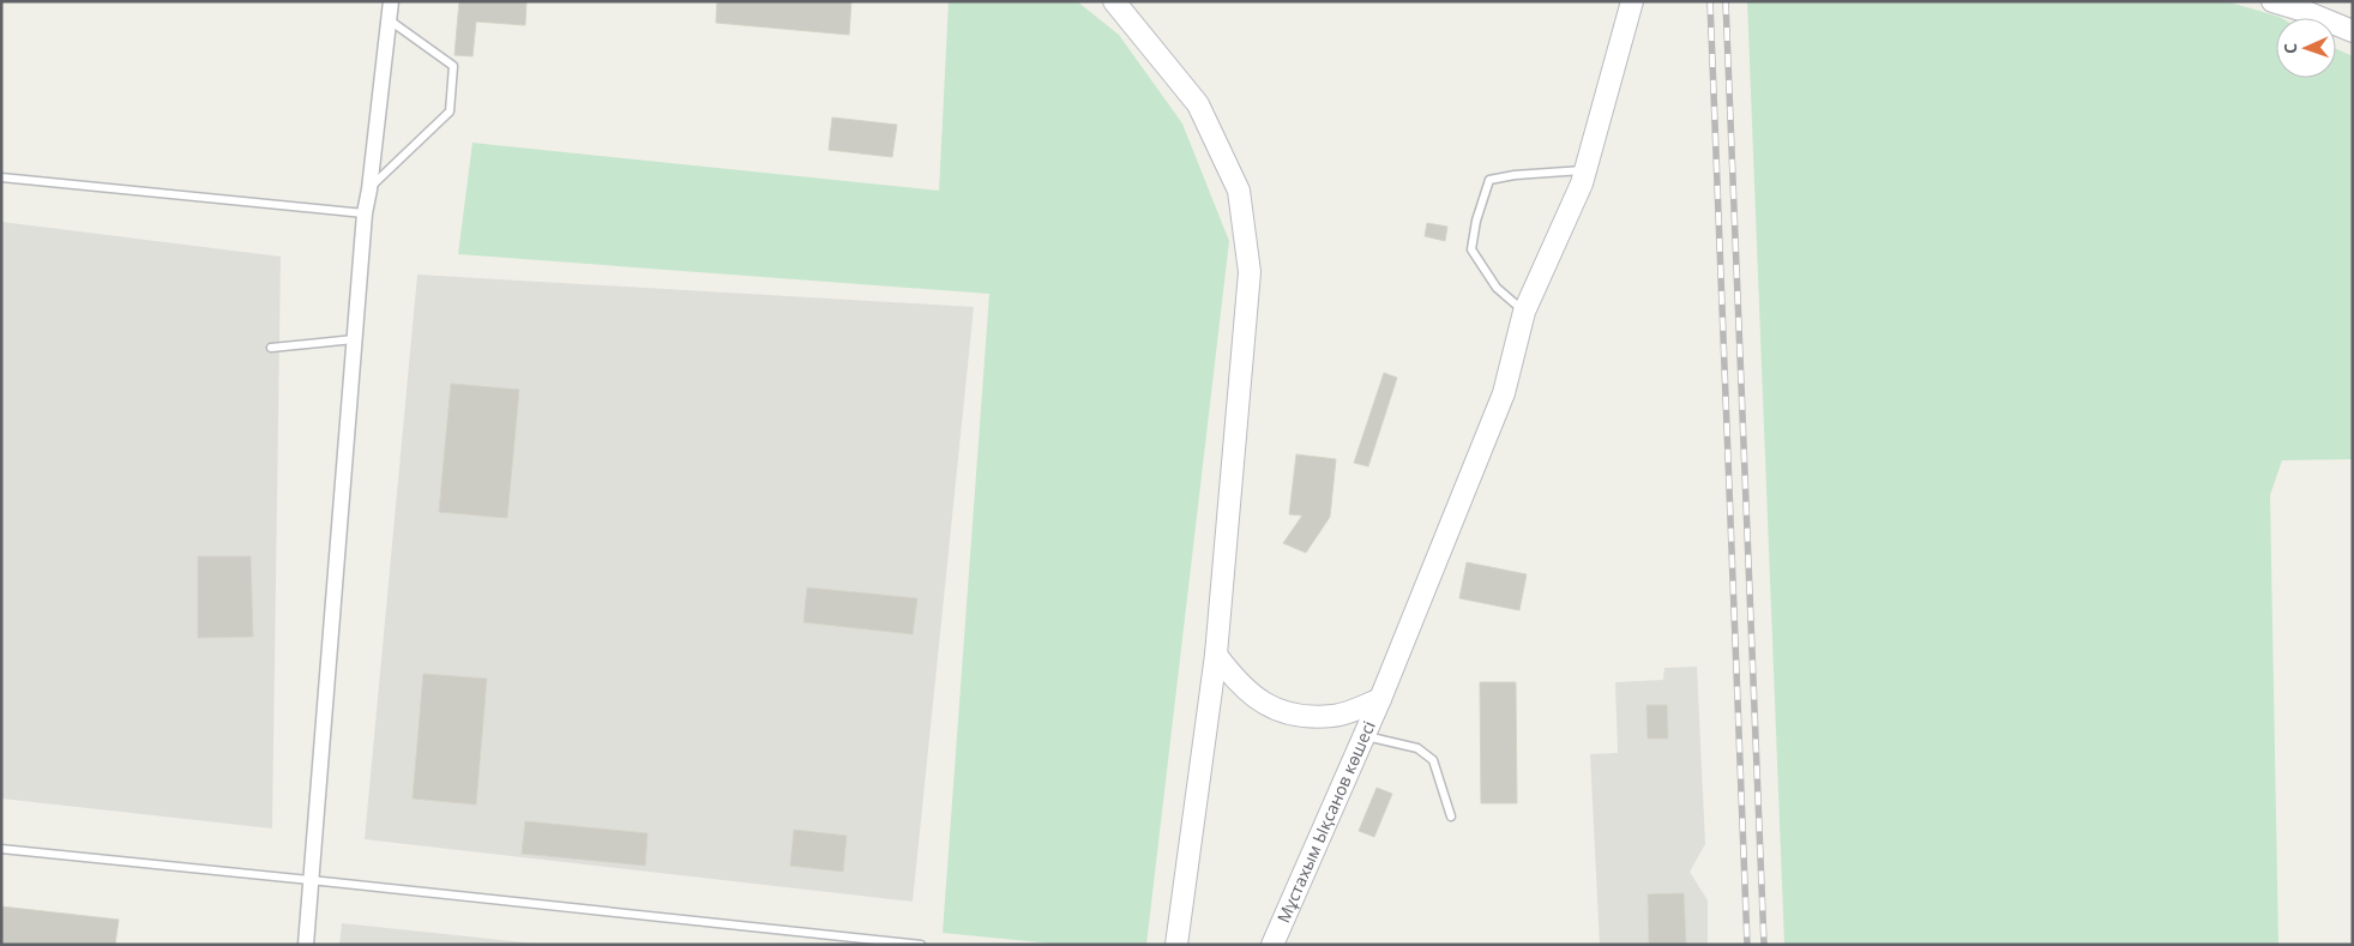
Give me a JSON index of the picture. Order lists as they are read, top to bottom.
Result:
{
  "streets": {
    "main road": ["Мұстахым Ықсанов көшесі"]
  },
  "north": "left"
}
